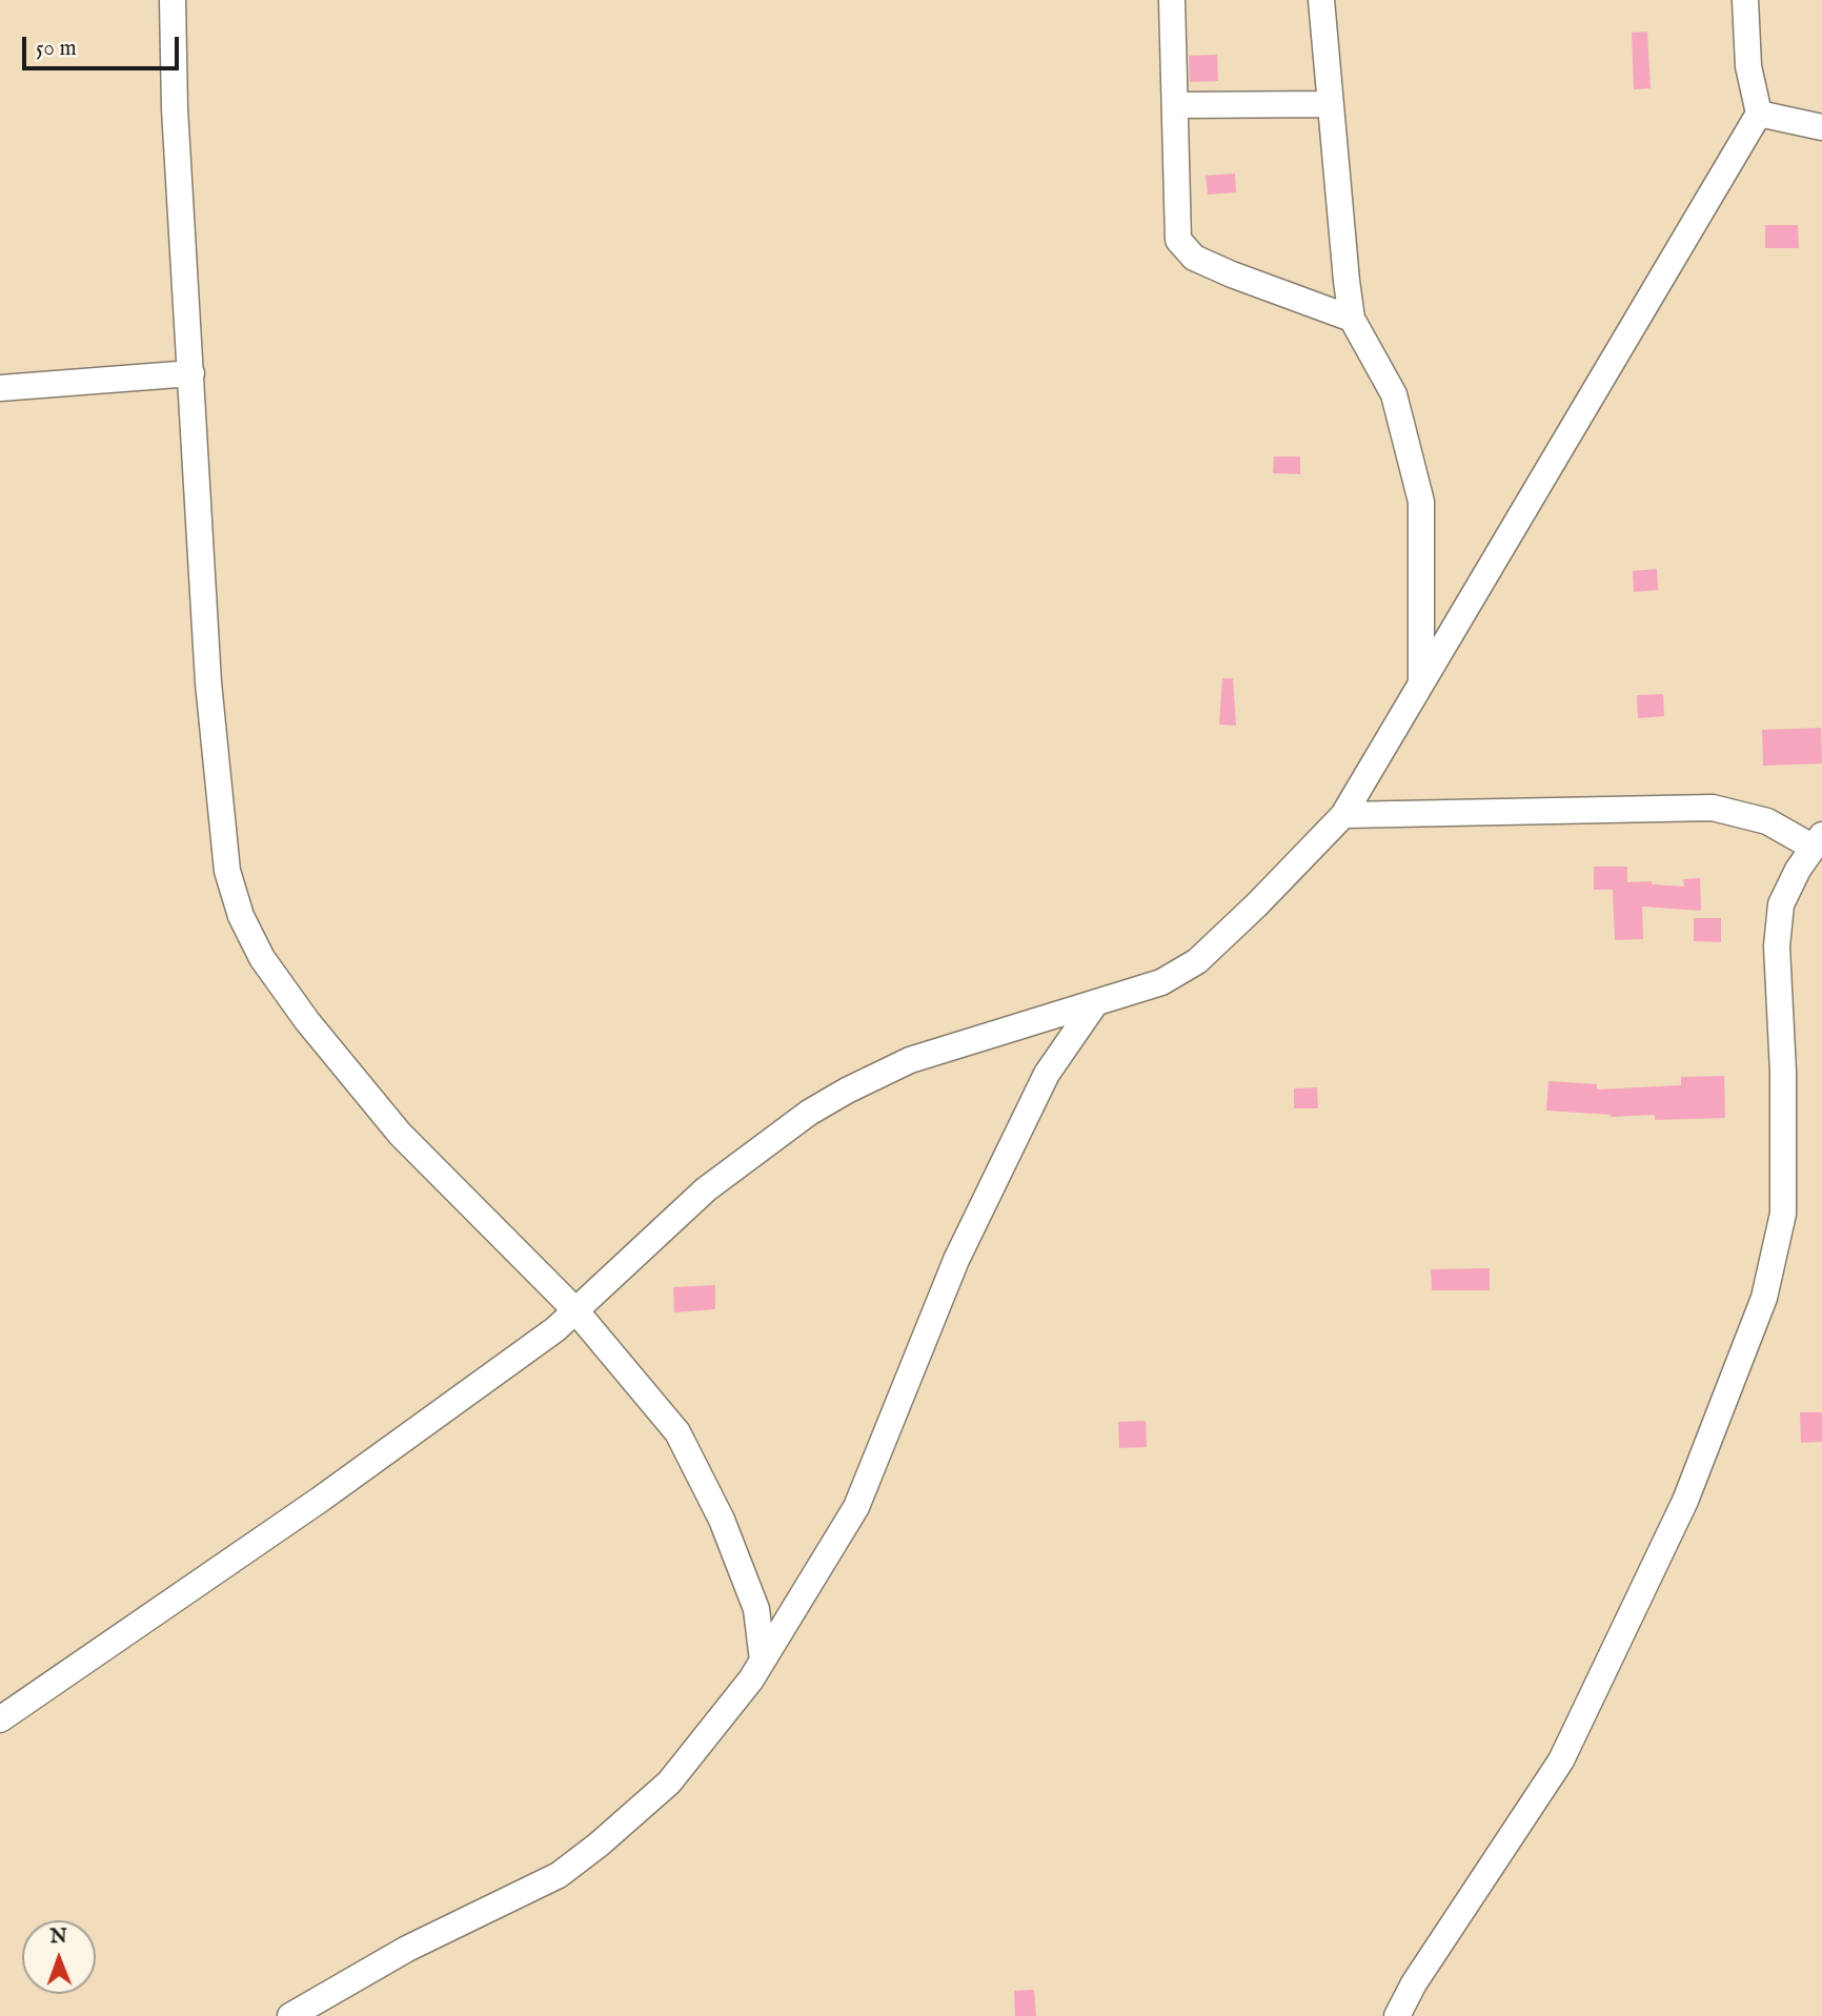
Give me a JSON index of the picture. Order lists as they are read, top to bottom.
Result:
{
  "scale_bar": "50 m",
  "north": "top"
}
